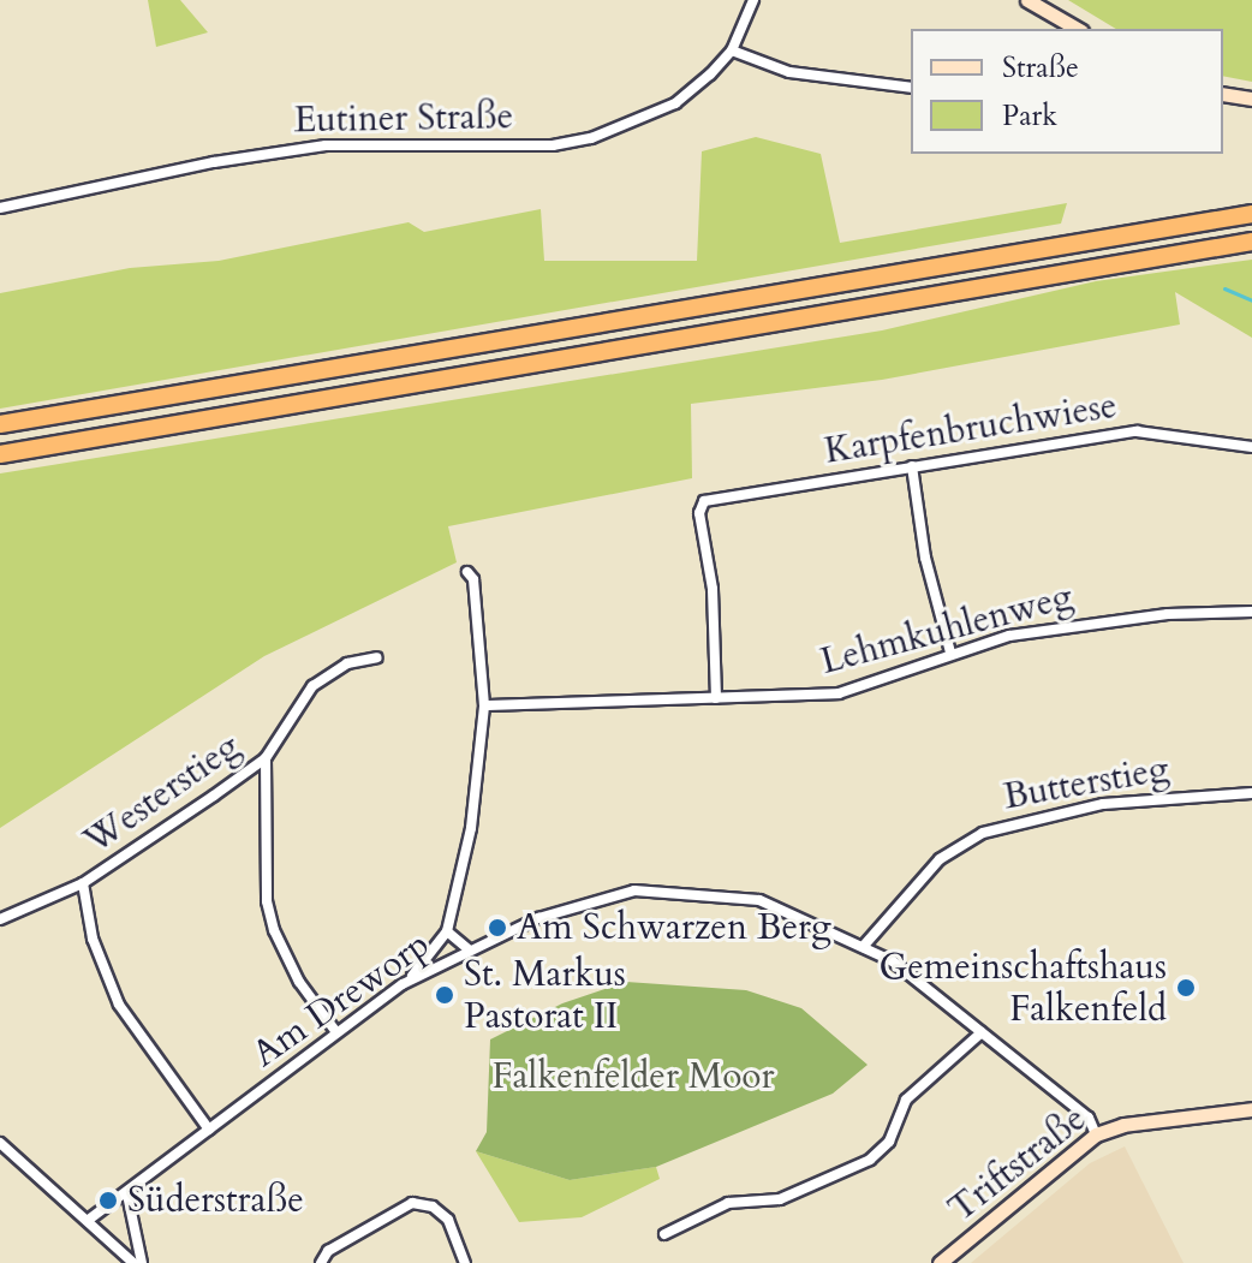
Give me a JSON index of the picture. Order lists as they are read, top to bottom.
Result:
{
  "streets": {
    "street": [
      "Eutiner Straße",
      "Karpfenbruchwiese",
      "Lehmkuhlenweg",
      "Butterstieg",
      "Westerstieg",
      "Am Dreworp",
      "Triftstraße"
    ]
  },
  "crossings": [
    ["Karpfenbruchwiese", "Lehmkuhlenweg"],
    ["Butterstieg", "Am Dreworp"],
    ["Am Dreworp", "Triftstraße"]
  ],
  "parks": ["Falkenfelder Moor"],
  "places": [
    "Am Schwarzen Berg",
    "Gemeinschaftshaus Falkenfeld",
    "St. Markus Pastorat II",
    "Süderstraße"
  ],
  "legend": ["Straße", "Park"]
}
